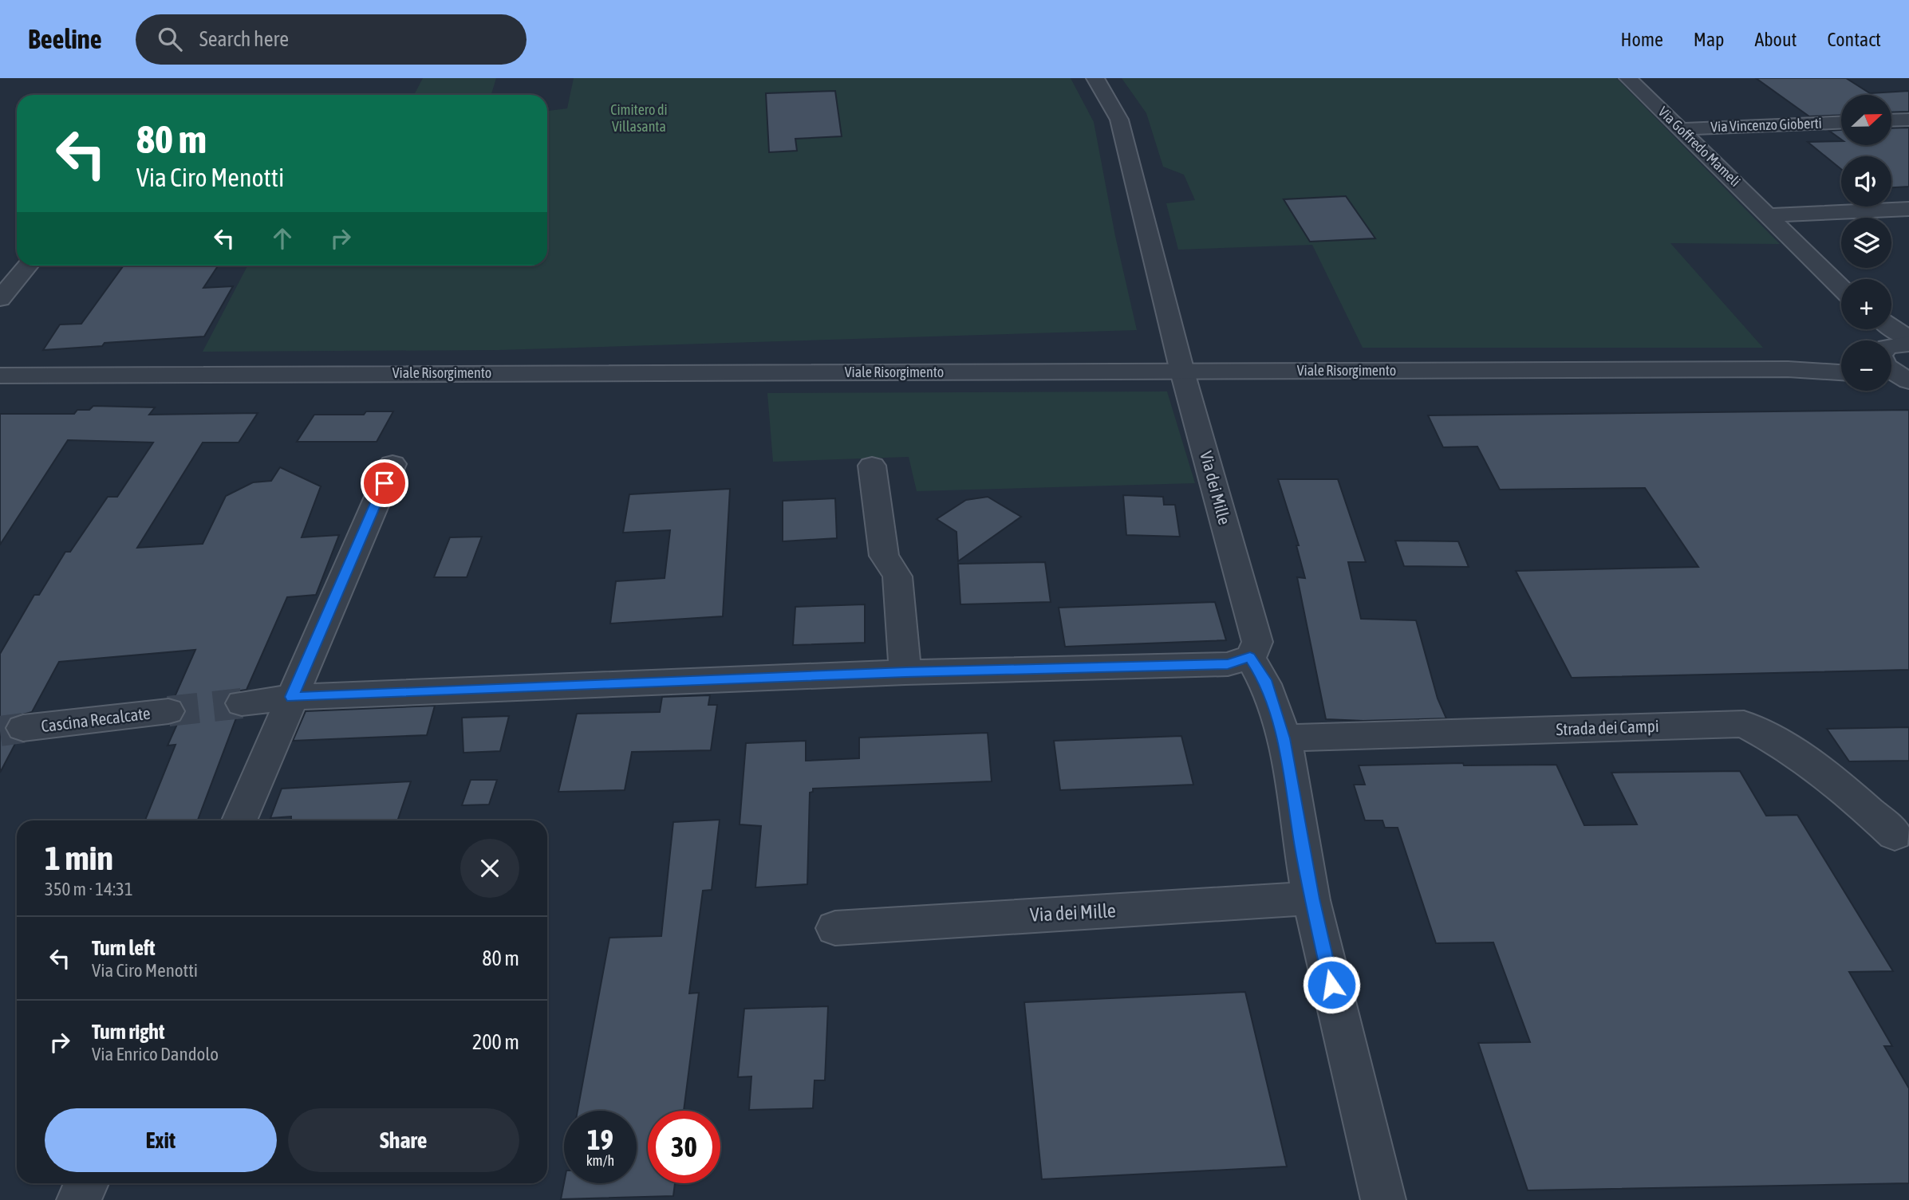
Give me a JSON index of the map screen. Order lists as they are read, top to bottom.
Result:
{
  "streets": {
    "street": [
      "Via Vincenzo Gioberti",
      "Via Goffredo Mameli",
      "Viale Risorgimento",
      "Via dei Mille",
      "Cascina Recalcate",
      "Strada dei Campi"
    ]
  },
  "crossings": [
    ["Via Vincenzo Gioberti", "Via Goffredo Mameli"],
    ["Viale Risorgimento", "Via dei Mille"]
  ],
  "parks": ["Cimitero di Villasanta"],
  "north": "right",
  "page": {
    "header": "Beeline",
    "search": "Search here",
    "nav": [
      "Home",
      "Map",
      "About",
      "Contact"
    ],
    "map_buttons": ["+", "−"],
    "turn": ["80 m", "Via Ciro Menotti"],
    "heading": ["1 min", "350 m · 14:31"],
    "list": [
      {
        "name": "Turn left",
        "note": "Via Ciro Menotti",
        "value": "80 m"
      },
      {
        "name": "Turn right",
        "note": "Via Enrico Dandolo",
        "value": "200 m"
      }
    ],
    "buttons": ["Exit", "Share"],
    "speed": "19 km/h",
    "limit": "30"
  }
}
